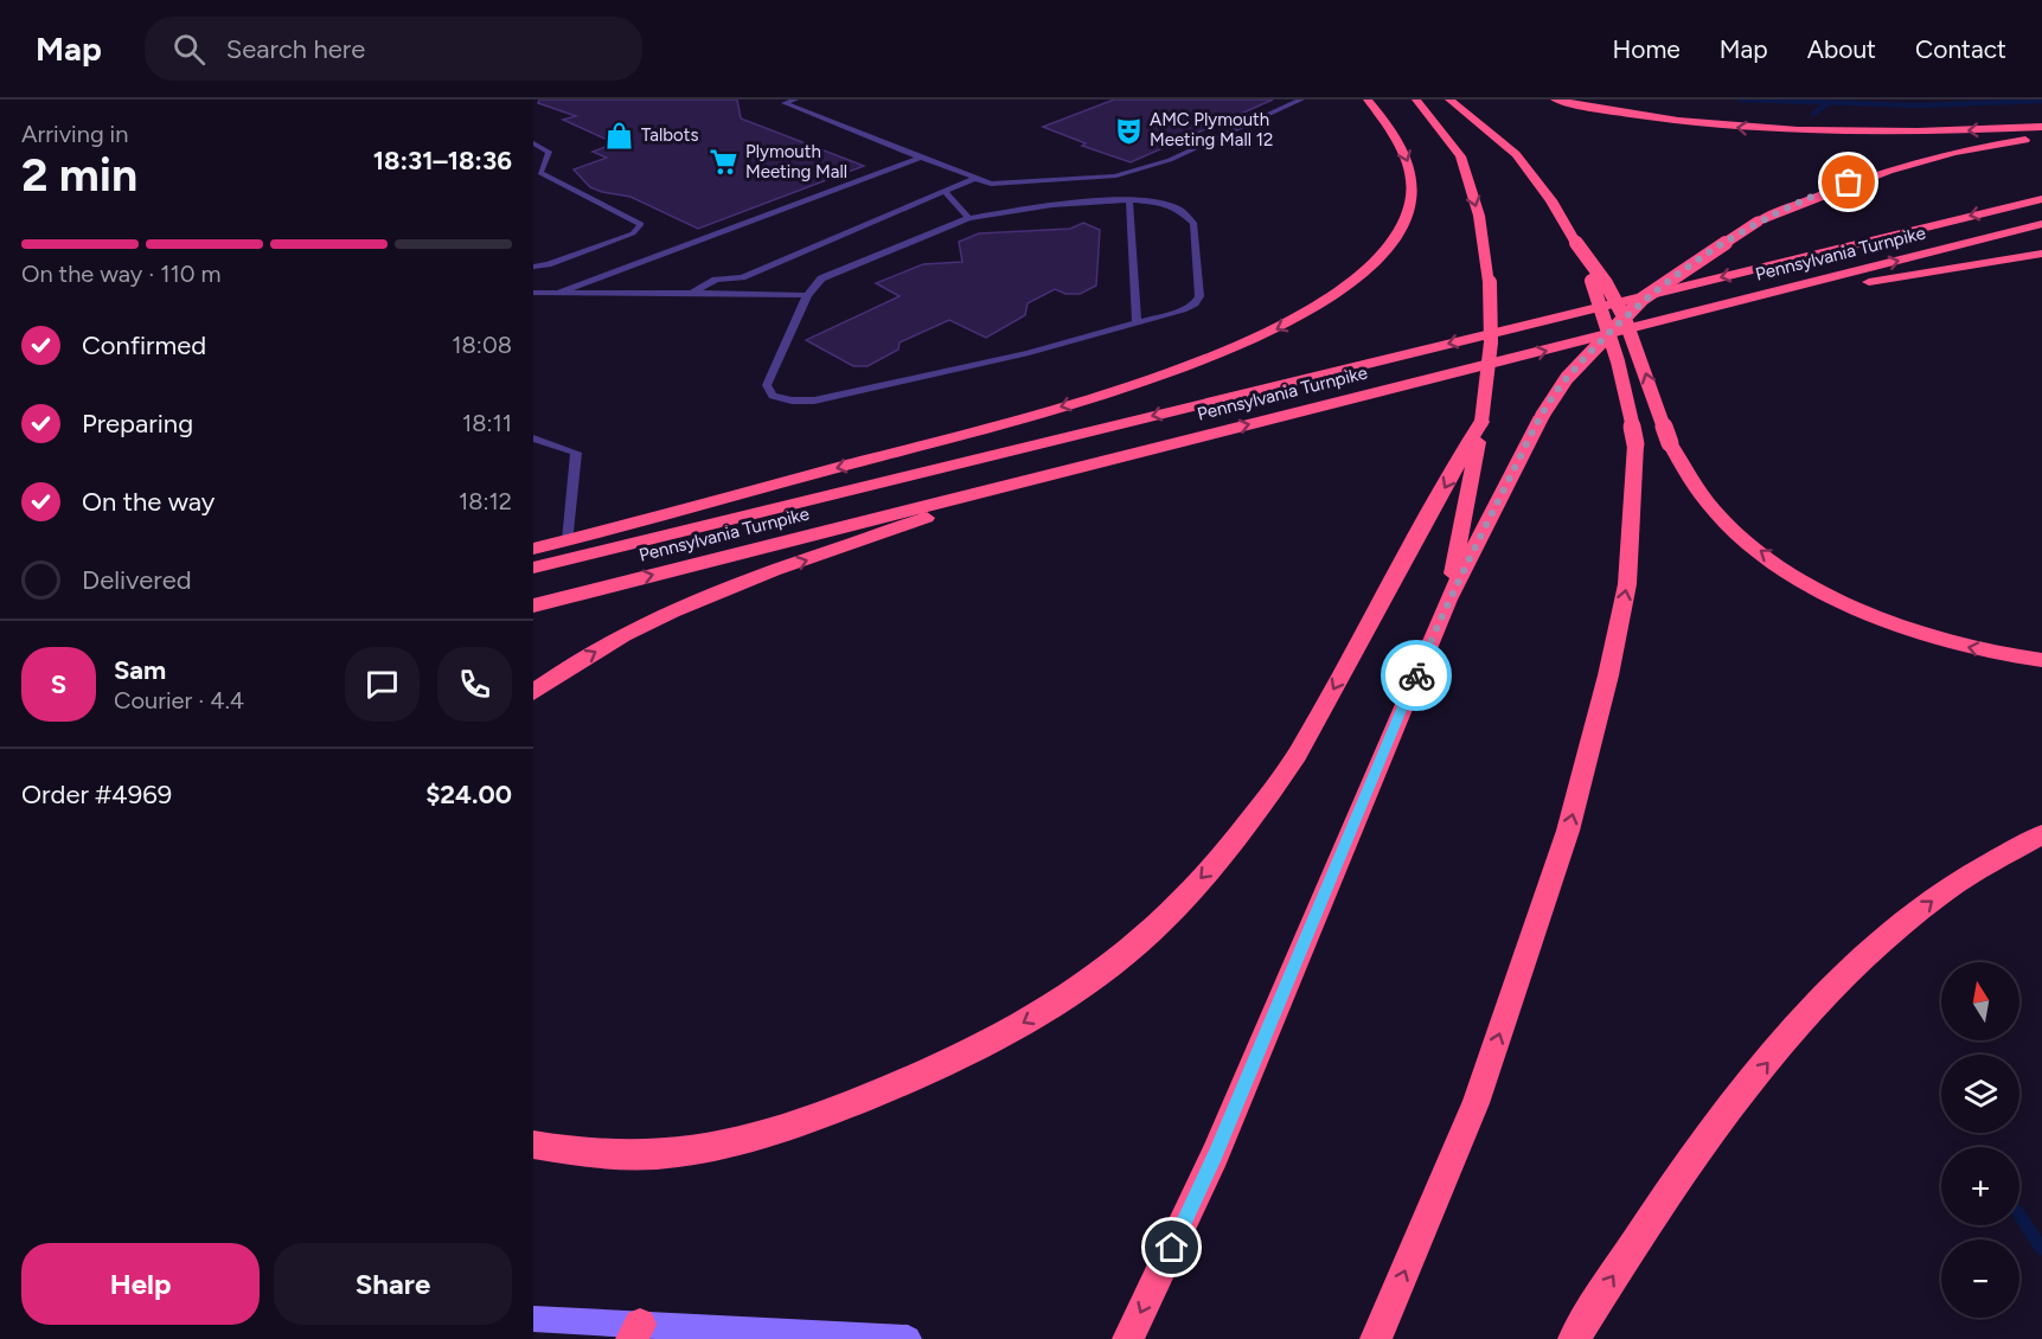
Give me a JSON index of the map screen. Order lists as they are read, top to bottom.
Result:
{
  "streets": {
    "highway": ["Pennsylvania Turnpike"]
  },
  "places": {
    "theatre": ["AMC Plymouth Meeting Mall 12"],
    "shop": ["Talbots"],
    "supermarket": ["Plymouth Meeting Mall"]
  },
  "north": "top",
  "page": {
    "header": "Map",
    "search": "Search here",
    "nav": [
      "Home",
      "Map",
      "About",
      "Contact"
    ],
    "heading": ["2 min", "Arriving in", "18:31–18:36"],
    "panel": [
      "Sam",
      "Courier · 4.4",
      "Order #4969",
      "$24.00"
    ],
    "bar": "On the way · 110 m",
    "list": [
      ["Confirmed", "18:08"],
      ["Preparing", "18:11"],
      ["On the way", "18:12"],
      "Delivered"
    ],
    "round": "S",
    "map_buttons": ["+", "−"],
    "buttons": ["Help", "Share"]
  }
}
